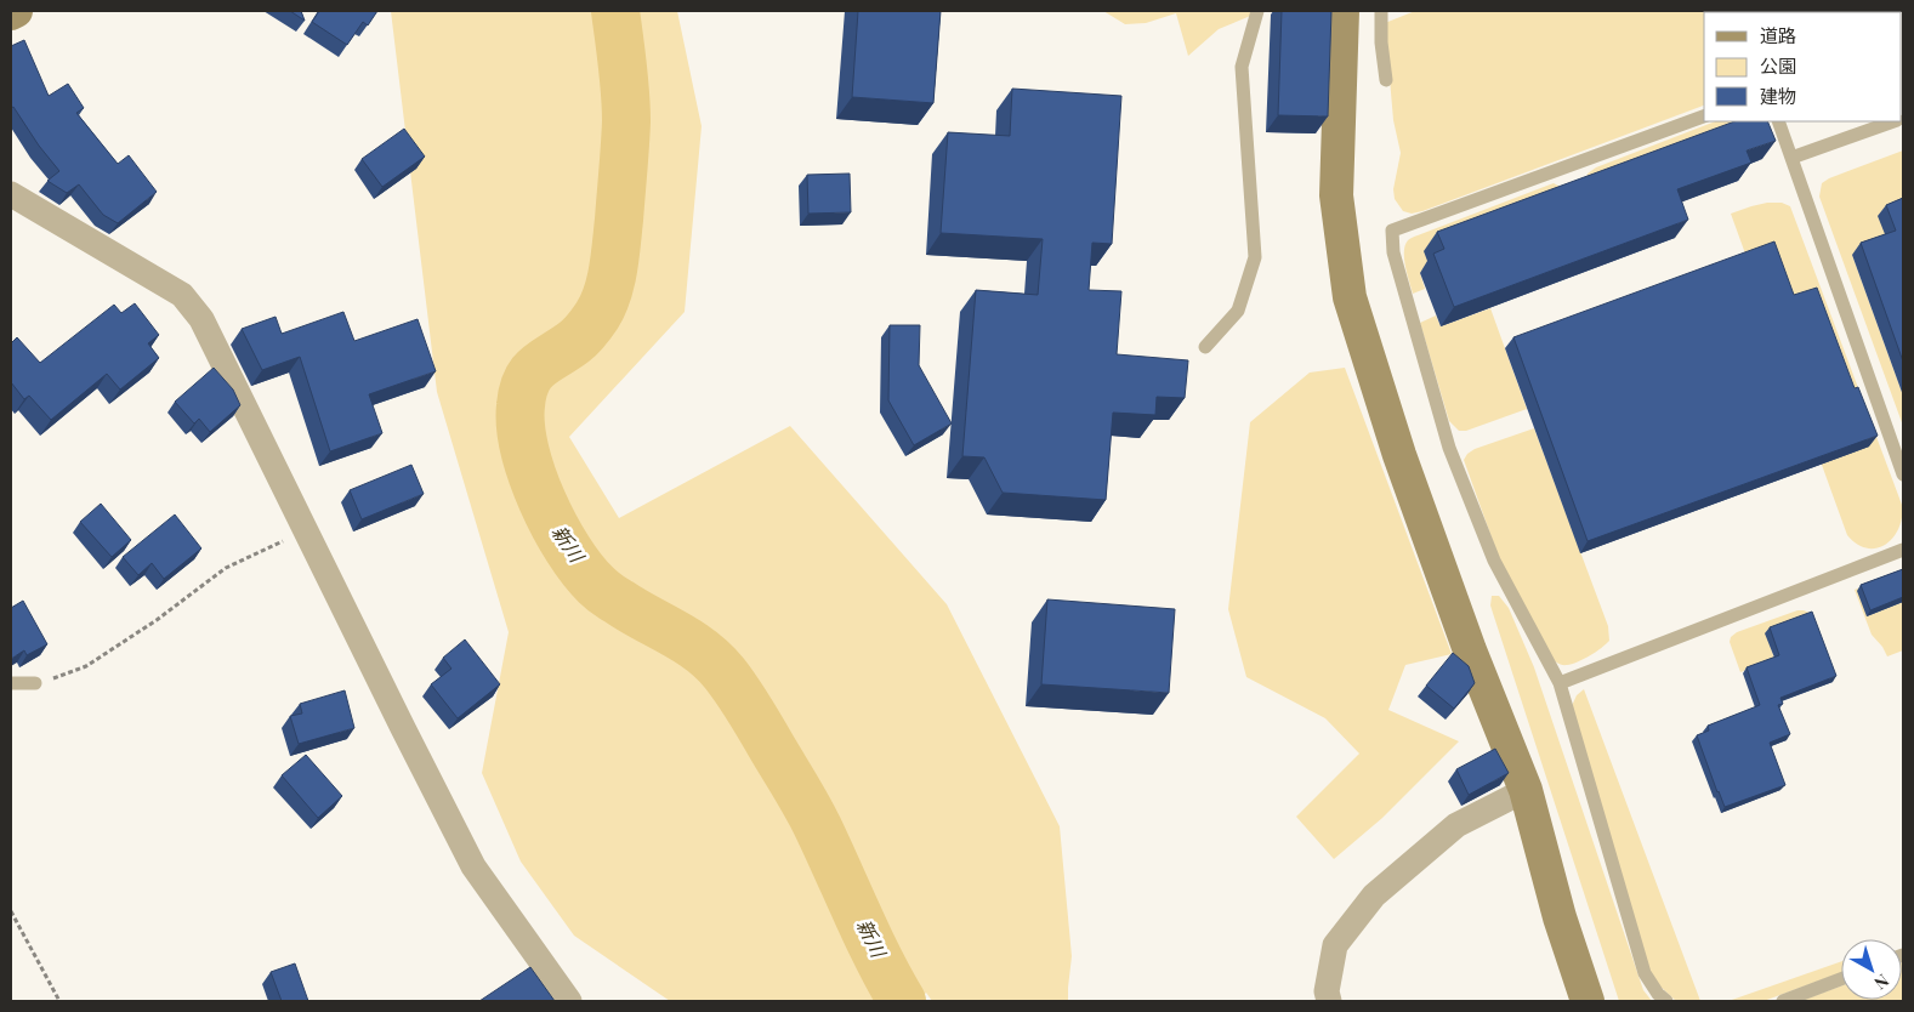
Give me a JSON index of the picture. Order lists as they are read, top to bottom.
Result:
{
  "water": ["新川"],
  "legend": ["道路", "公園", "建物"],
  "north": "bottom right"
}
